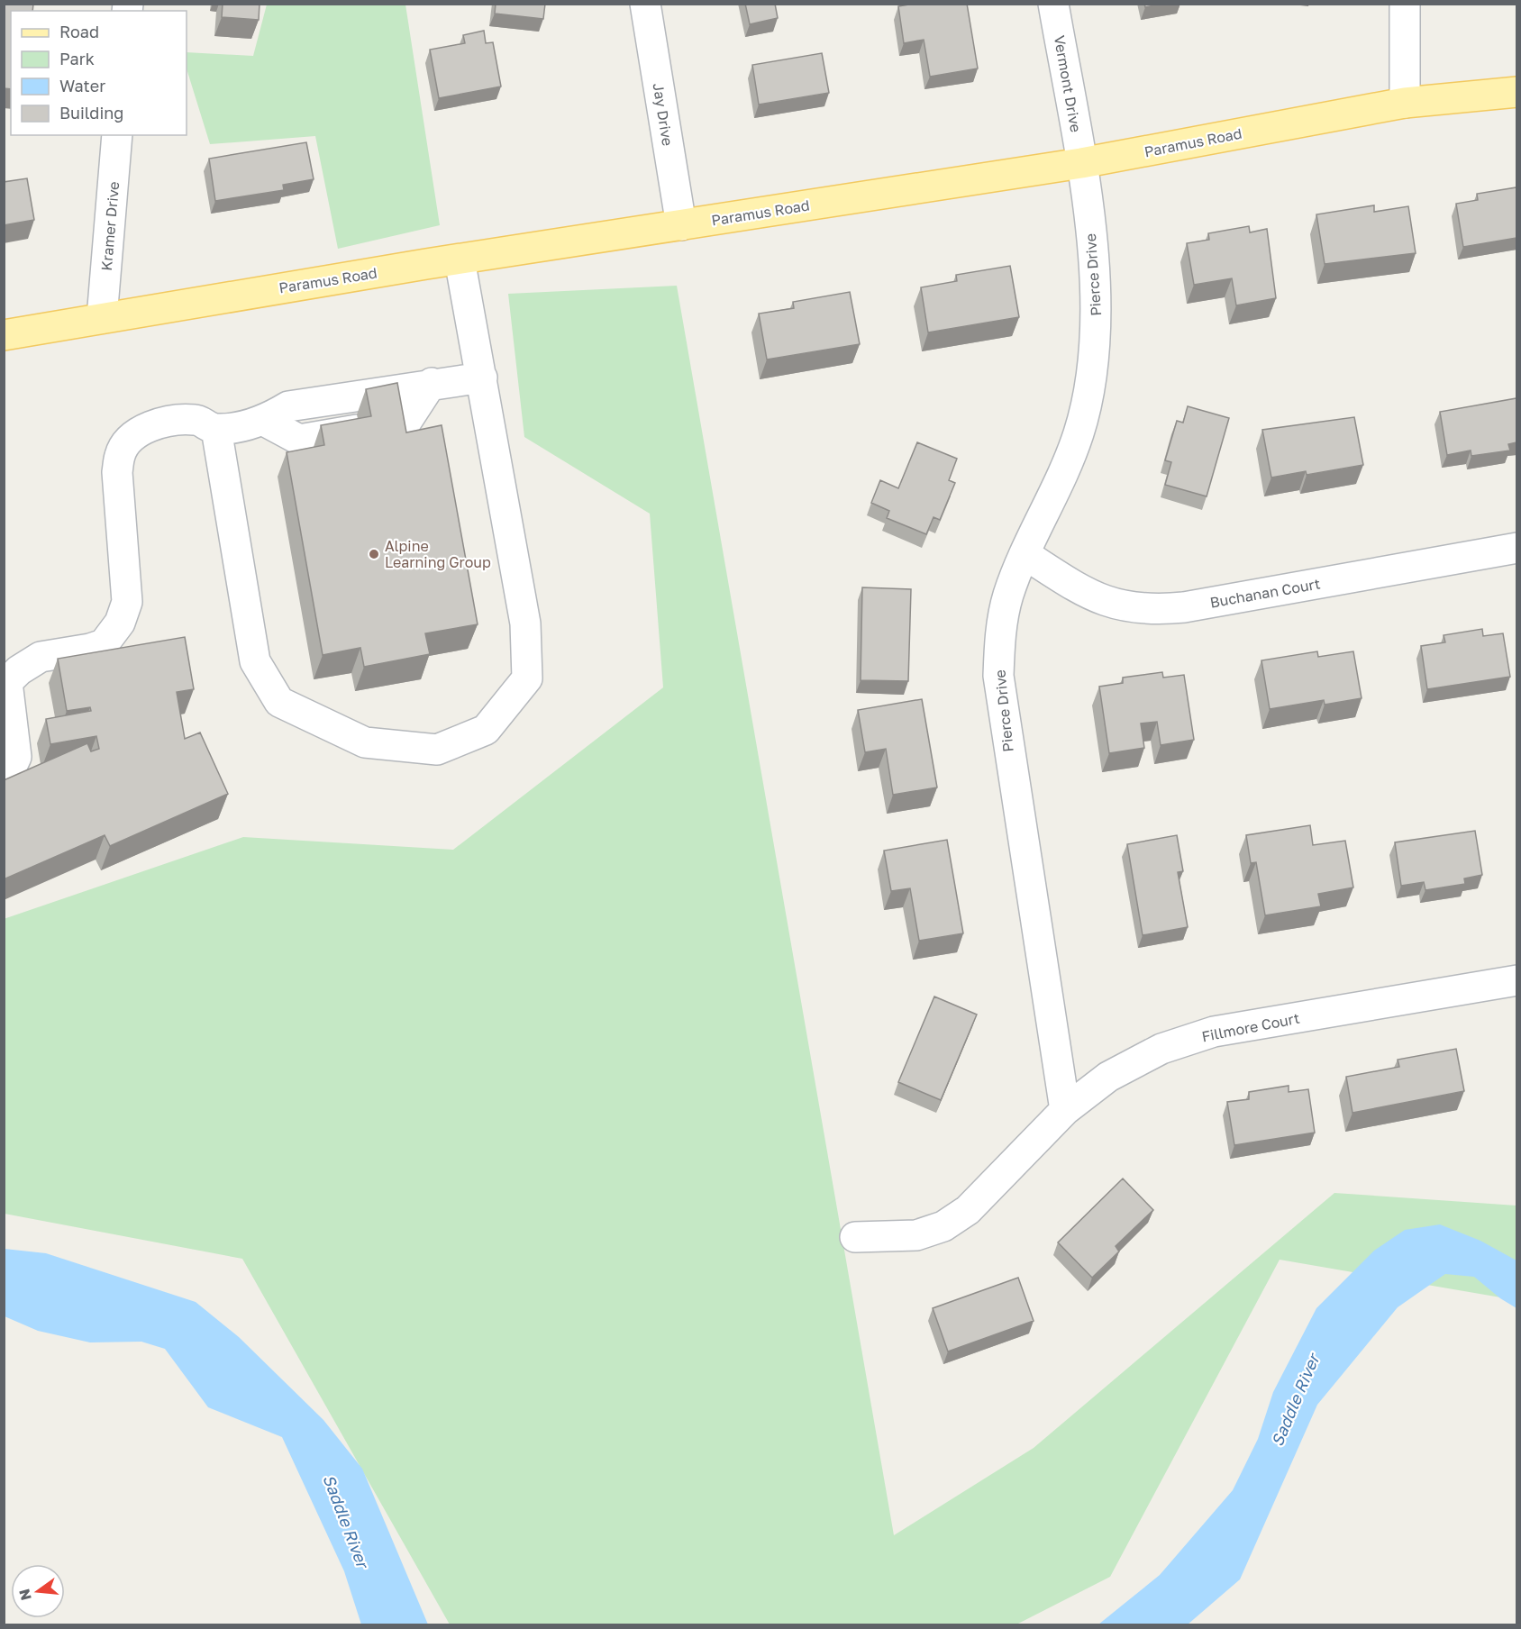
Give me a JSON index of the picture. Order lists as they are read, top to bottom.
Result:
{
  "streets": {
    "main road": ["Paramus Road"],
    "street": [
      "Vermont Drive",
      "Jay Drive",
      "Kramer Drive",
      "Pierce Drive",
      "Buchanan Court",
      "Fillmore Court"
    ]
  },
  "crossings": [
    ["Vermont Drive", "Paramus Road"],
    ["Vermont Drive", "Pierce Drive"],
    ["Jay Drive", "Paramus Road"],
    ["Paramus Road", "Kramer Drive"],
    ["Paramus Road", "Pierce Drive"],
    ["Pierce Drive", "Buchanan Court"],
    ["Pierce Drive", "Fillmore Court"]
  ],
  "water": ["Saddle River"],
  "places": ["Alpine Learning Group"],
  "legend": [
    "Road",
    "Park",
    "Water",
    "Building"
  ],
  "north": "left"
}
